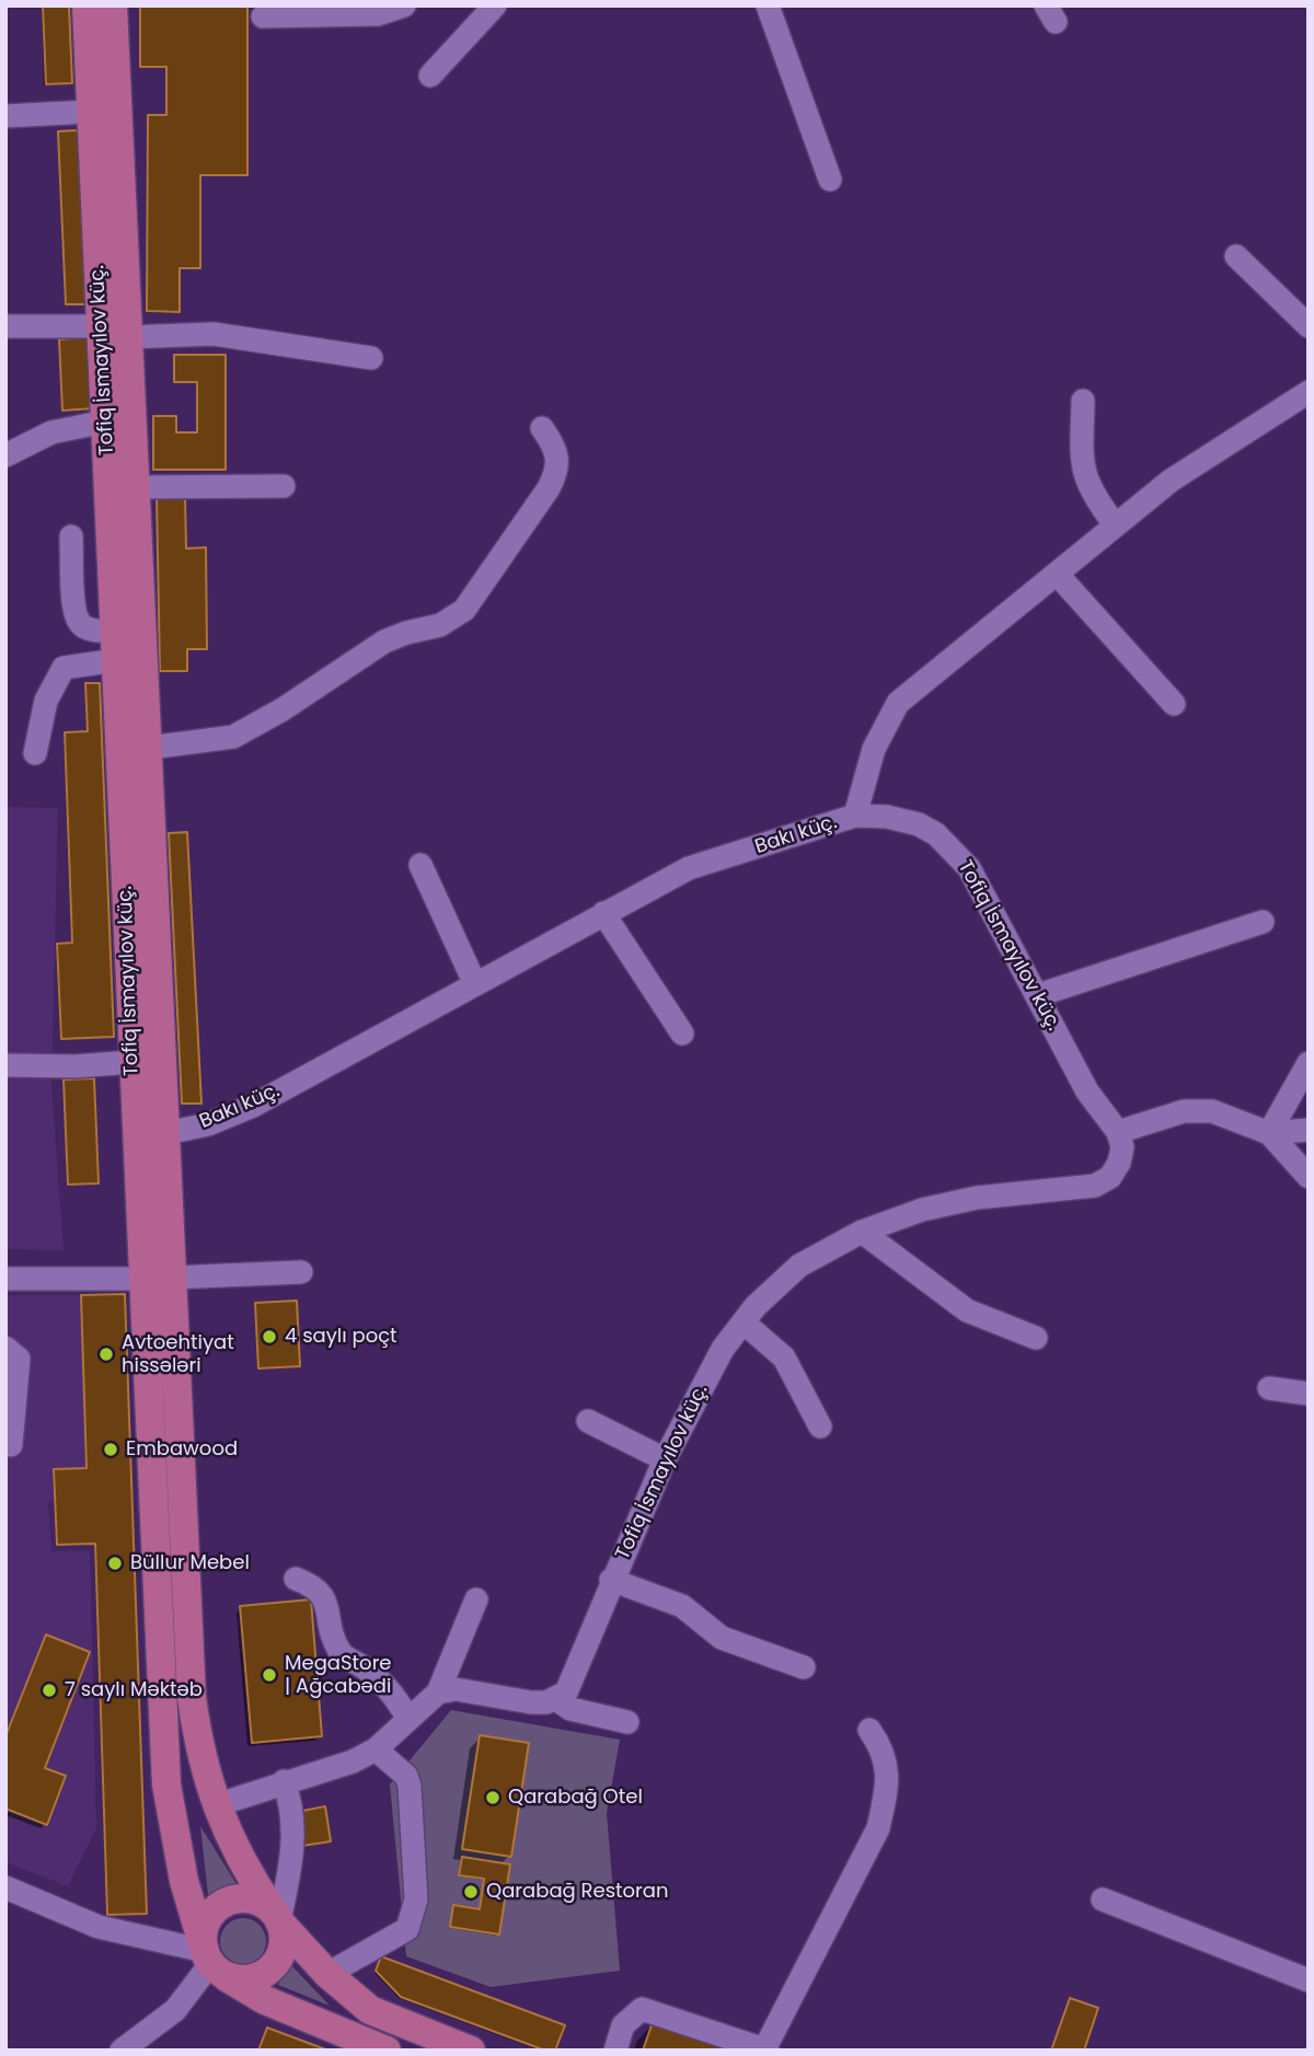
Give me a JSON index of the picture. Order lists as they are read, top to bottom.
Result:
{
  "streets": {
    "main road": ["Tofiq İsmayılov küç."],
    "street": ["Bakı küç."]
  },
  "crossings": [
    ["Tofiq İsmayılov küç.", "Bakı küç."]
  ],
  "places": [
    "4 saylı poçt",
    "Avtoehtiyat hissələri",
    "Embawood",
    "Büllur Mebel",
    "MegaStore | Ağcabədi",
    "7 saylı Məktəb",
    "Qarabağ Otel",
    "Qarabağ Restoran"
  ]
}
